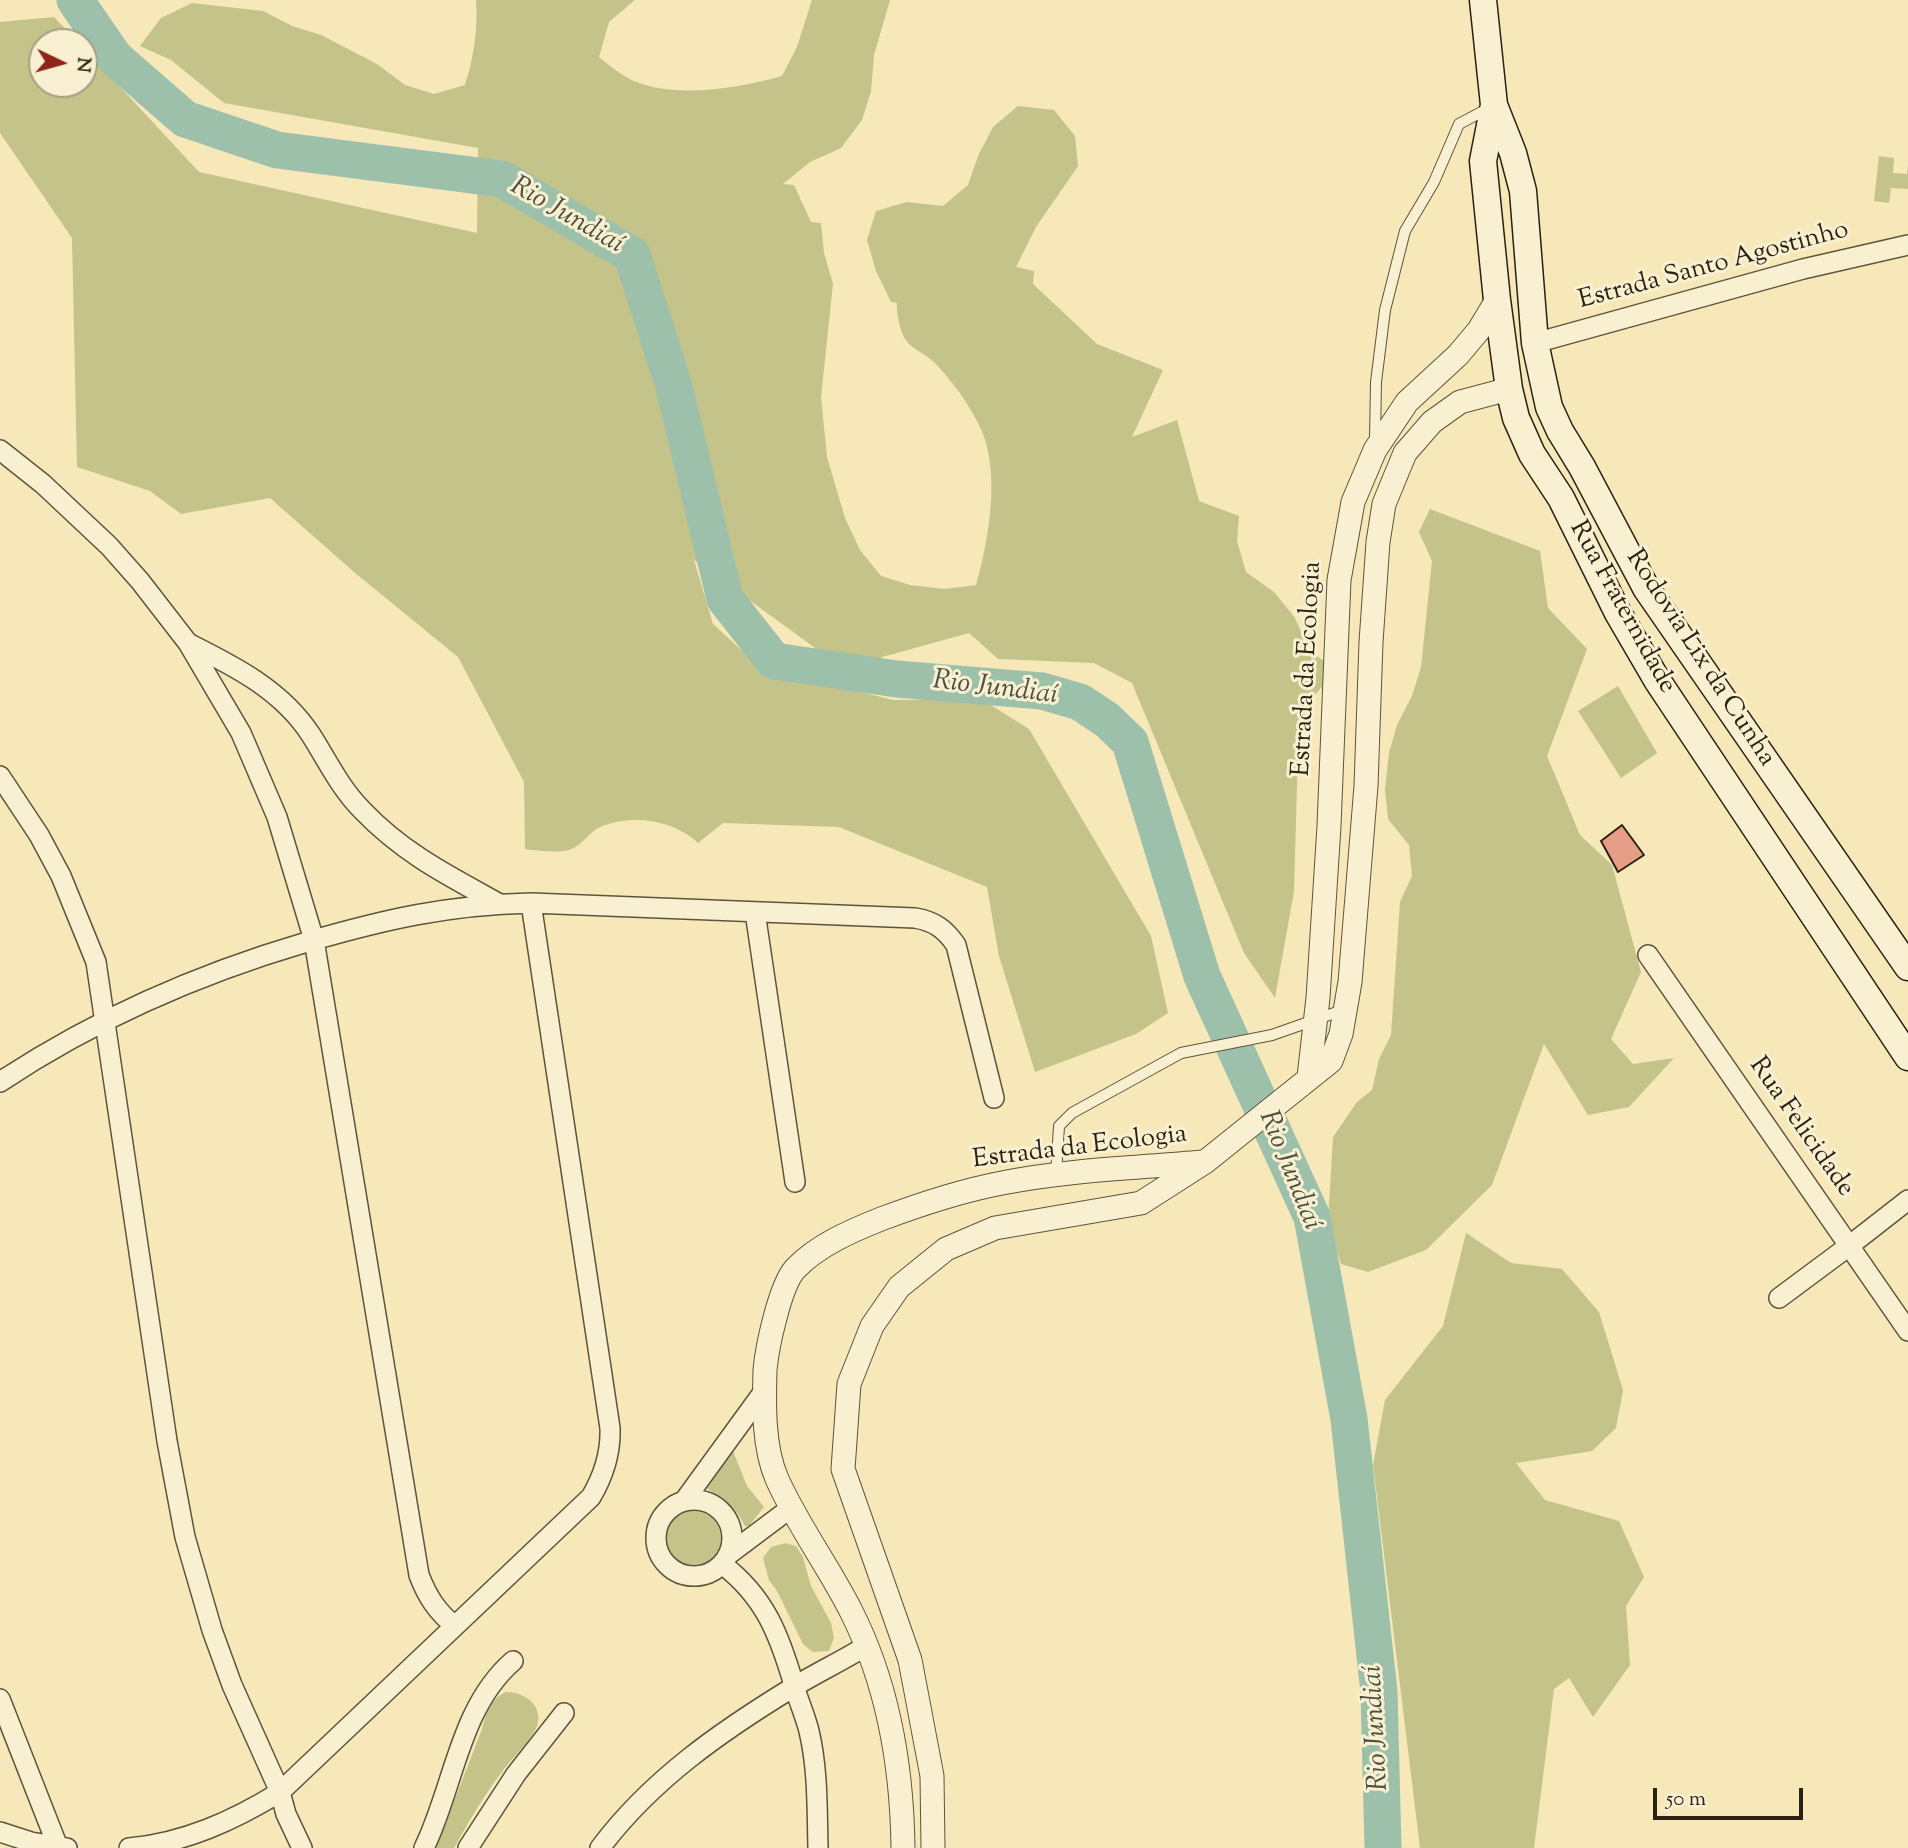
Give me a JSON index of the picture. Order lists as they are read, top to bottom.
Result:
{
  "streets": {
    "main road": ["Rua Fraternidade", "Rodovia Lix da Cunha"],
    "street": ["Estrada Santo Agostinho", "Estrada da Ecologia", "Rua Felicidade"]
  },
  "crossings": [
    ["Estrada Santo Agostinho", "Rodovia Lix da Cunha"],
    ["Rua Fraternidade", "Rodovia Lix da Cunha"],
    ["Rua Fraternidade", "Estrada da Ecologia"]
  ],
  "water": ["Rio Jundiaí"],
  "scale_bar": "50 m",
  "north": "right"
}
